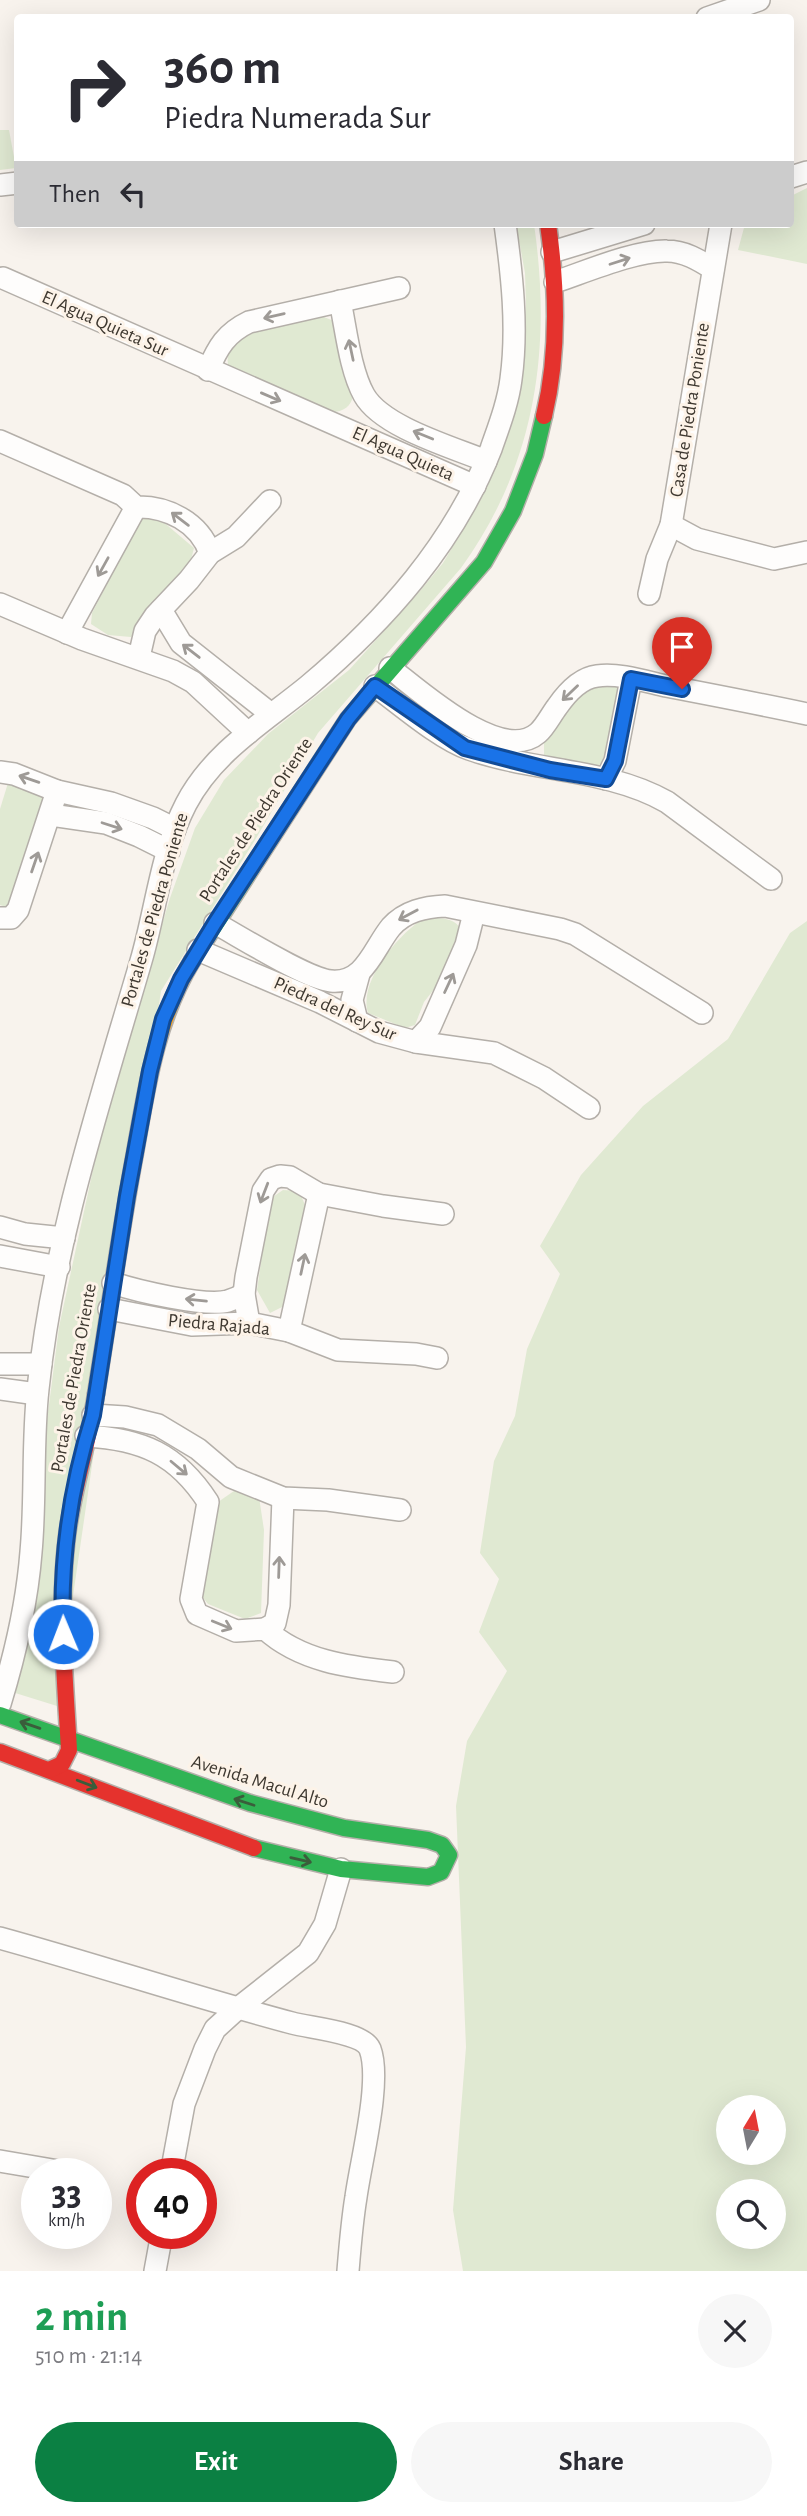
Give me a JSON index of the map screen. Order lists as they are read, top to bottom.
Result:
{
  "streets": {
    "street": [
      "El Agua Quieta Sur",
      "Casa de Piedra Poniente",
      "El Agua Quieta",
      "Portales de Piedra Oriente",
      "Portales de Piedra Poniente",
      "Piedra del Rey Sur",
      "Piedra Rajada",
      "Avenida Macul Alto"
    ]
  },
  "crossings": [
    ["El Agua Quieta Sur", "El Agua Quieta"],
    ["El Agua Quieta", "Portales de Piedra Poniente"],
    ["Portales de Piedra Oriente", "Piedra del Rey Sur"],
    ["Portales de Piedra Oriente", "Piedra Rajada"],
    ["Portales de Piedra Oriente", "Avenida Macul Alto"]
  ],
  "north": "top",
  "page": {
    "turn": ["360 m", "Piedra Numerada Sur"],
    "then": "Then",
    "speed": "33 km/h",
    "limit": "40",
    "heading": ["2 min", "510 m · 21:14"],
    "buttons": ["Exit", "Share"]
  }
}
